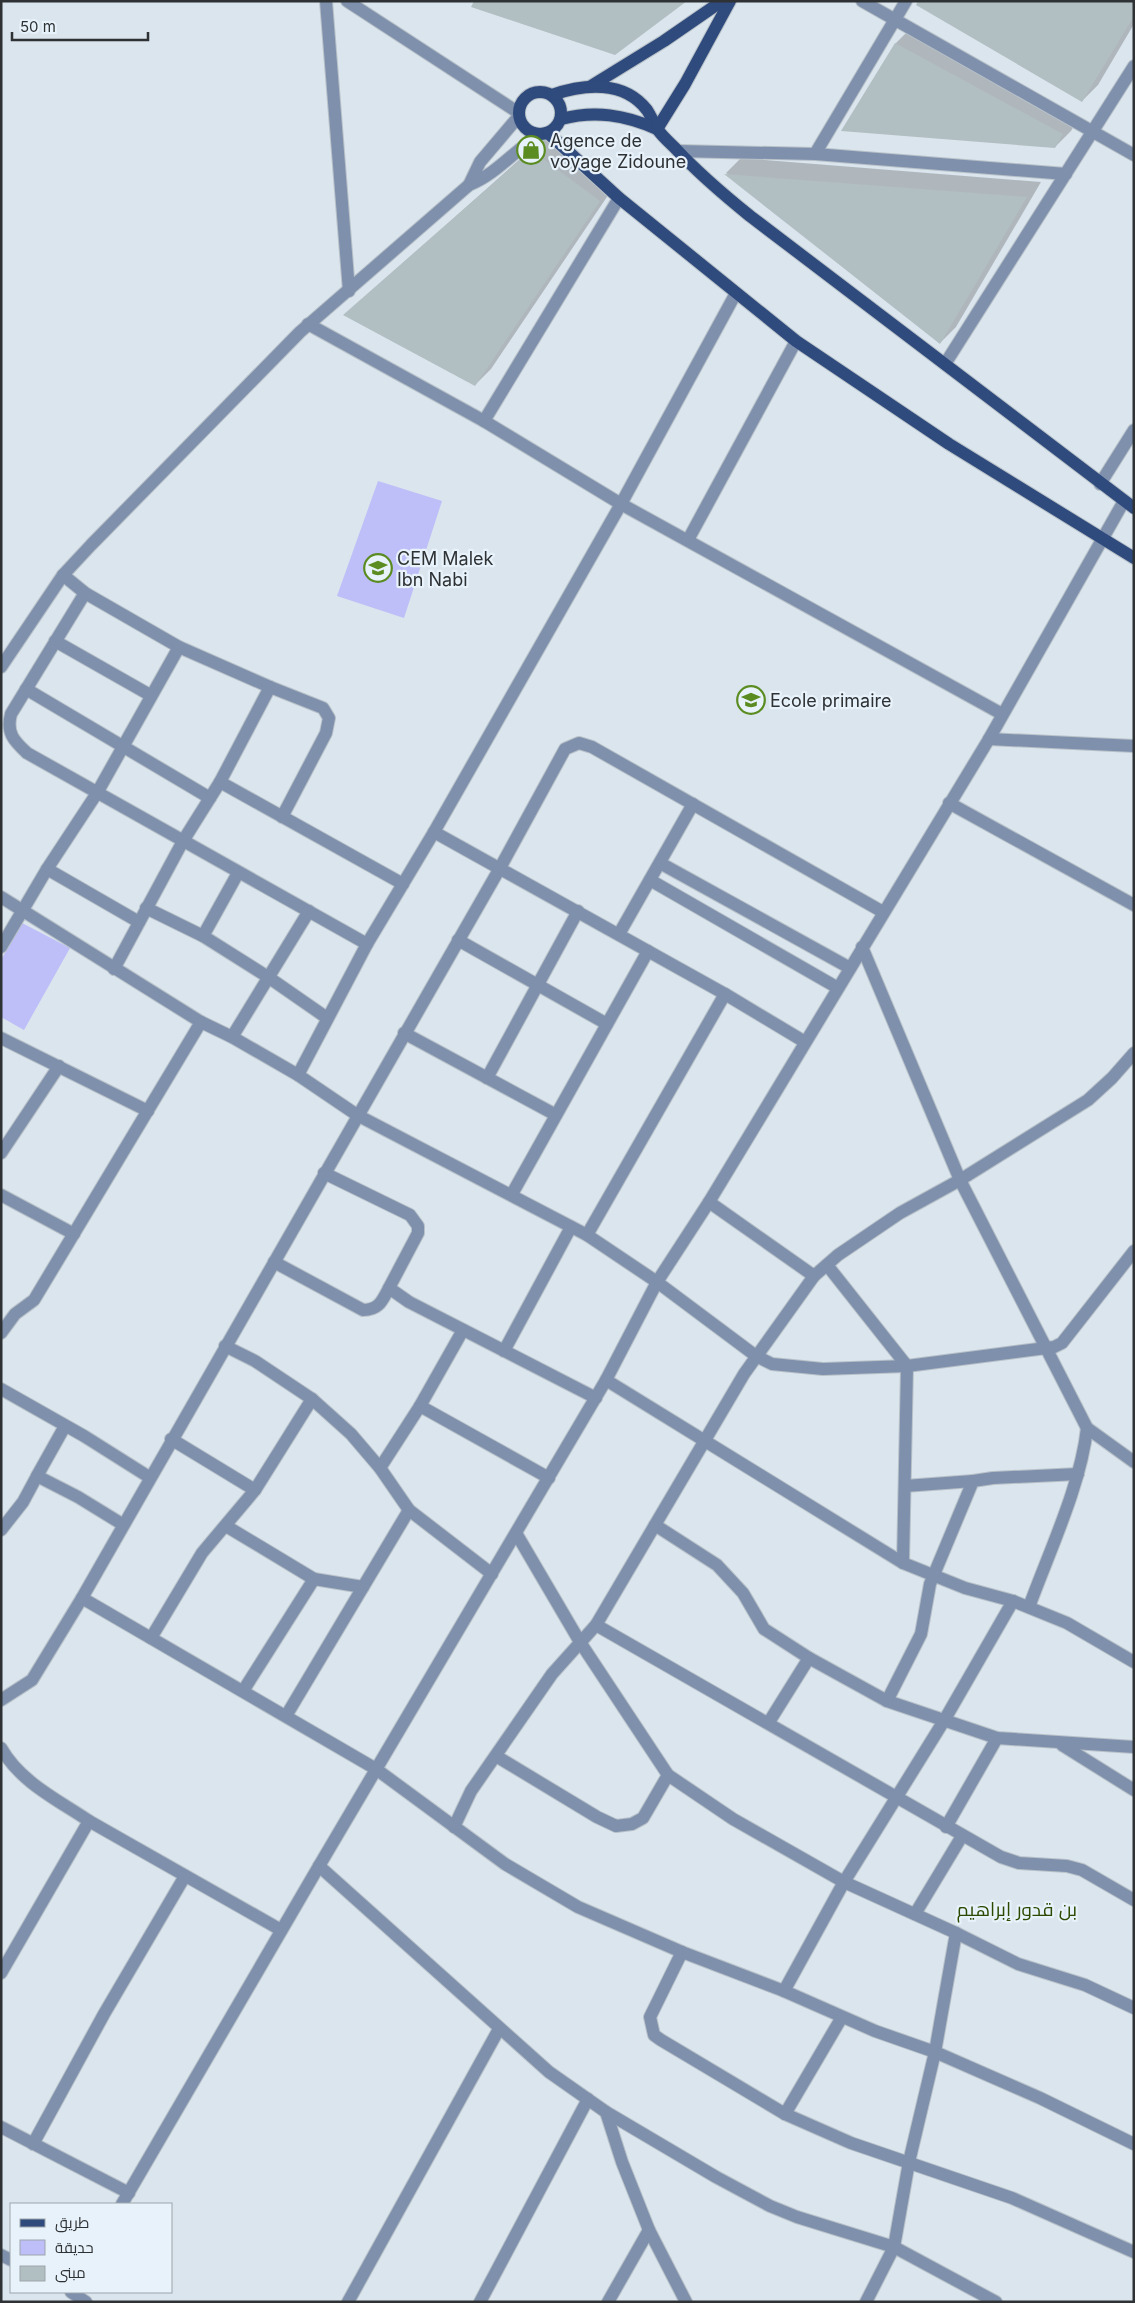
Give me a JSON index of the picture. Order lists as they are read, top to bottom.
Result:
{
  "districts": ["بن قدور إبراهيم"],
  "places": {
    "shop": ["Agence de voyage Zidoune"],
    "school or university": ["CEM Malek Ibn Nabi", "Ecole primaire"]
  },
  "legend": ["طريق", "حديقة", "مبنى"],
  "scale_bar": "50 m"
}
